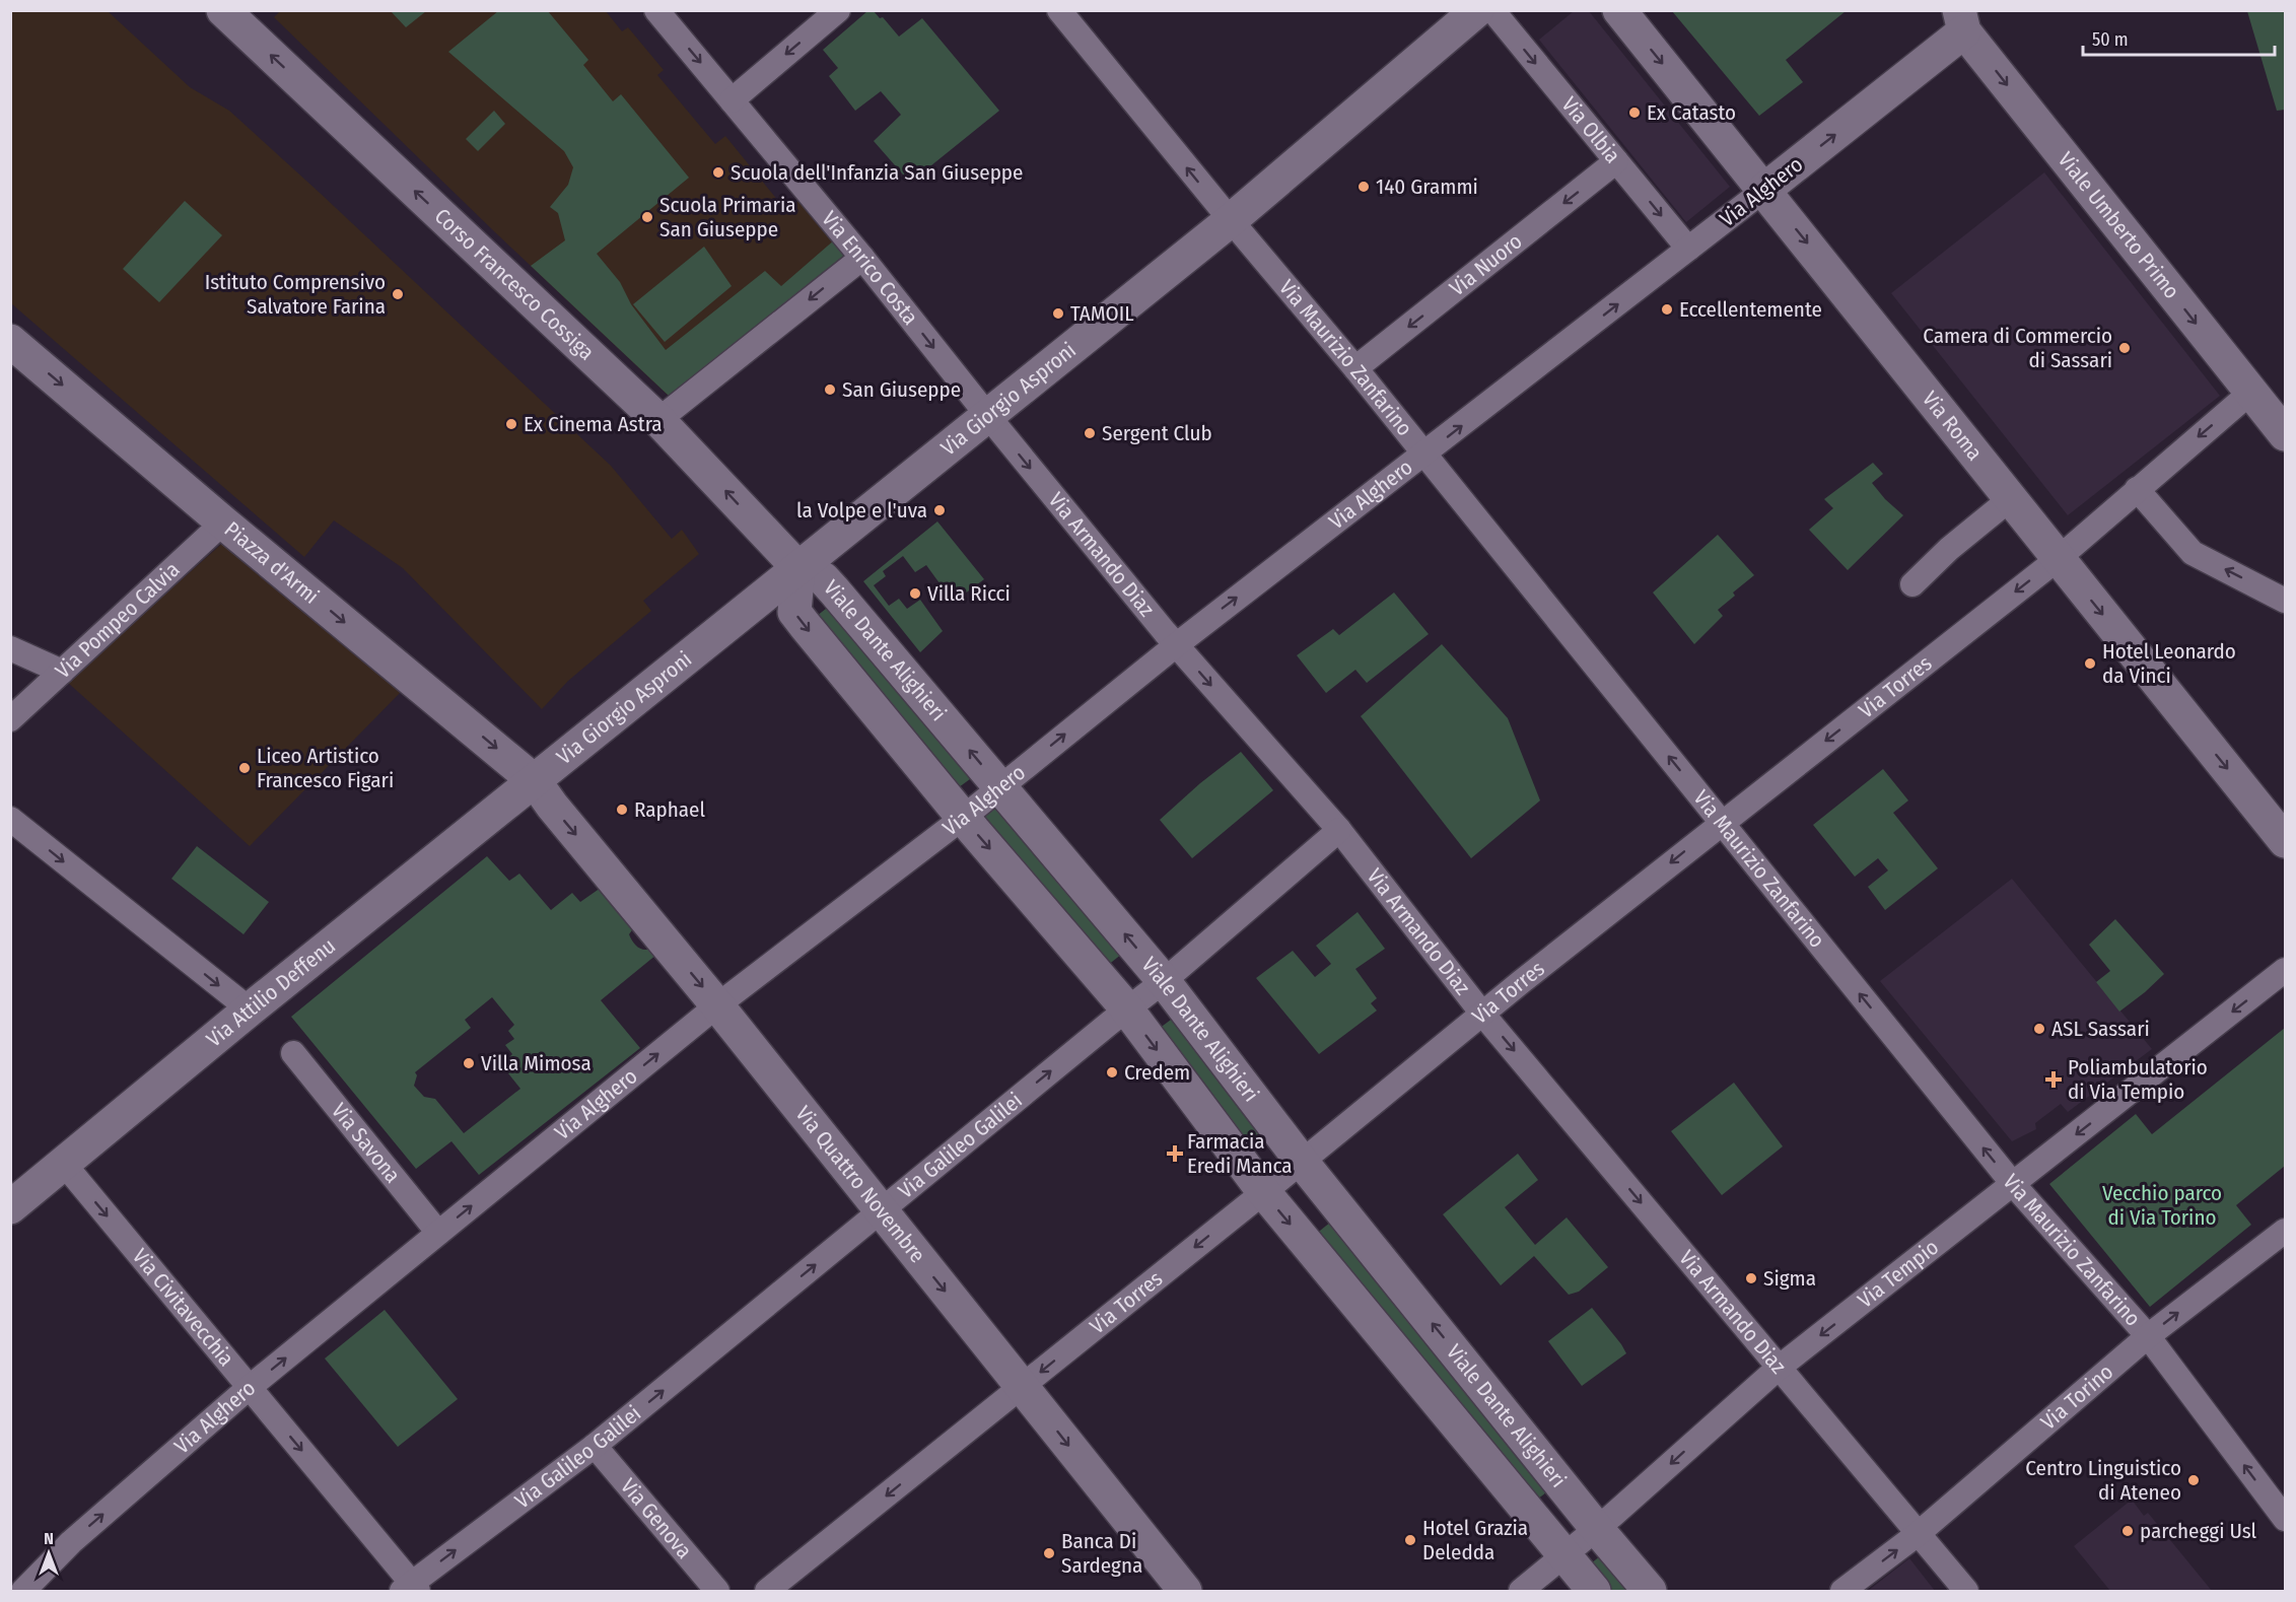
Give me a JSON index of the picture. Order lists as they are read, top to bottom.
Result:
{
  "streets": {
    "main road": [
      "Via Alghero",
      "Viale Umberto Primo",
      "Corso Francesco Cossiga",
      "Via Giorgio Asproni",
      "Via Roma",
      "Piazza d'Armi",
      "Viale Dante Alighieri",
      "Via Attilio Deffenu",
      "Via Quattro Novembre"
    ],
    "street": [
      "Via Olbia",
      "Via Nuoro",
      "Via Enrico Costa",
      "Via Maurizio Zanfarino",
      "Via Armando Diaz",
      "Via Pompeo Calvia",
      "Via Torres",
      "Via Savona",
      "Via Galileo Galilei",
      "Via Tempio",
      "Via Civitavecchia",
      "Via Torino",
      "Via Genova"
    ]
  },
  "crossings": [
    ["Via Olbia", "Via Alghero"],
    ["Via Olbia", "Via Nuoro"],
    ["Via Alghero", "Viale Umberto Primo"],
    ["Via Alghero", "Via Maurizio Zanfarino"],
    ["Via Alghero", "Via Roma"],
    ["Via Alghero", "Via Armando Diaz"],
    ["Via Alghero", "Viale Dante Alighieri"],
    ["Via Alghero", "Via Savona"],
    ["Via Alghero", "Via Quattro Novembre"],
    ["Via Alghero", "Via Civitavecchia"],
    ["Viale Umberto Primo", "Via Torres"],
    ["Via Nuoro", "Via Maurizio Zanfarino"],
    ["Via Enrico Costa", "Via Giorgio Asproni"],
    ["Via Enrico Costa", "Via Armando Diaz"],
    ["Corso Francesco Cossiga", "Via Giorgio Asproni"],
    ["Corso Francesco Cossiga", "Viale Dante Alighieri"],
    ["Via Maurizio Zanfarino", "Via Giorgio Asproni"],
    ["Via Maurizio Zanfarino", "Via Torres"],
    ["Via Maurizio Zanfarino", "Via Tempio"],
    ["Via Maurizio Zanfarino", "Via Torino"],
    ["Via Giorgio Asproni", "Via Armando Diaz"],
    ["Via Giorgio Asproni", "Piazza d'Armi"],
    ["Via Giorgio Asproni", "Viale Dante Alighieri"],
    ["Via Giorgio Asproni", "Via Attilio Deffenu"],
    ["Via Giorgio Asproni", "Via Quattro Novembre"],
    ["Via Roma", "Via Torres"],
    ["Via Armando Diaz", "Via Torres"],
    ["Via Armando Diaz", "Via Galileo Galilei"],
    ["Via Armando Diaz", "Via Tempio"],
    ["Via Armando Diaz", "Via Torino"],
    ["Piazza d'Armi", "Via Pompeo Calvia"],
    ["Piazza d'Armi", "Via Attilio Deffenu"],
    ["Piazza d'Armi", "Via Quattro Novembre"],
    ["Viale Dante Alighieri", "Via Torres"],
    ["Viale Dante Alighieri", "Via Galileo Galilei"],
    ["Viale Dante Alighieri", "Via Tempio"],
    ["Via Torres", "Via Quattro Novembre"],
    ["Via Attilio Deffenu", "Via Quattro Novembre"],
    ["Via Attilio Deffenu", "Via Civitavecchia"],
    ["Via Galileo Galilei", "Via Quattro Novembre"],
    ["Via Galileo Galilei", "Via Civitavecchia"],
    ["Via Galileo Galilei", "Via Genova"]
  ],
  "one_way": [
    "Via Olbia",
    "Via Alghero",
    "Viale Umberto Primo",
    "Via Nuoro",
    "Via Enrico Costa",
    "Corso Francesco Cossiga",
    "Via Maurizio Zanfarino",
    "Via Roma",
    "Via Armando Diaz",
    "Piazza d'Armi",
    "Via Torres",
    "Via Galileo Galilei",
    "Via Quattro Novembre",
    "Via Tempio",
    "Via Civitavecchia",
    "Via Torino"
  ],
  "parks": ["Vecchio parco di Via Torino"],
  "places": {
    "other": [
      "Ex Catasto",
      "Scuola dell'Infanzia San Giuseppe",
      "140 Grammi",
      "Scuola Primaria San Giuseppe",
      "Istituto Comprensivo Salvatore Farina",
      "Eccellentemente",
      "TAMOIL",
      "Camera di Commercio di Sassari",
      "San Giuseppe",
      "Ex Cinema Astra",
      "Sergent Club",
      "la Volpe e l'uva",
      "Villa Ricci",
      "Hotel Leonardo da Vinci",
      "Liceo Artistico Francesco Figari",
      "Raphael",
      "ASL Sassari",
      "Villa Mimosa",
      "Credem",
      "Sigma",
      "Centro Linguistico di Ateneo",
      "parcheggi Usl",
      "Hotel Grazia Deledda",
      "Banca Di Sardegna"
    ],
    "health": ["Poliambulatorio di Via Tempio", "Farmacia Eredi Manca"]
  },
  "scale_bar": "50 m",
  "north": "top"
}
